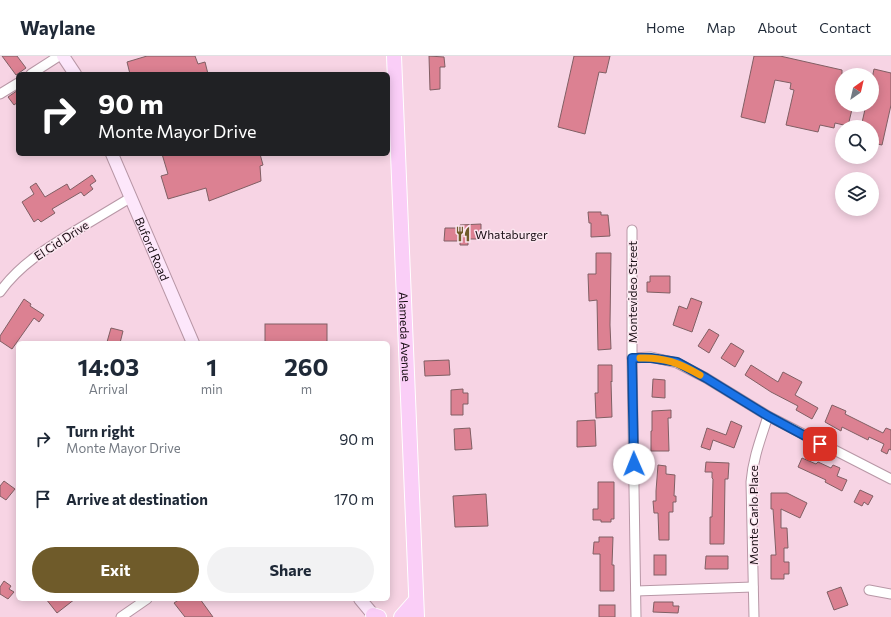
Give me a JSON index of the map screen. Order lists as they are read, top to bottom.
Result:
{
  "streets": {
    "main road": ["Alameda Avenue"],
    "street": [
      "El Cid Drive",
      "Buford Road",
      "Montevideo Street",
      "Monte Carlo Place"
    ]
  },
  "crossings": [
    ["El Cid Drive", "Buford Road"]
  ],
  "places": {
    "restaurant": ["Whataburger"]
  },
  "north": "top right",
  "page": {
    "header": "Waylane",
    "nav": [
      "Home",
      "Map",
      "About",
      "Contact"
    ],
    "turn": ["90 m", "Monte Mayor Drive"],
    "eta": [
      "14:03",
      "Arrival",
      "1",
      "min",
      "260",
      "m"
    ],
    "list": [
      {
        "name": "Turn right",
        "note": "Monte Mayor Drive",
        "value": "90 m"
      },
      {
        "name": "Arrive at destination",
        "value": "170 m"
      }
    ],
    "buttons": ["Exit", "Share"]
  }
}
